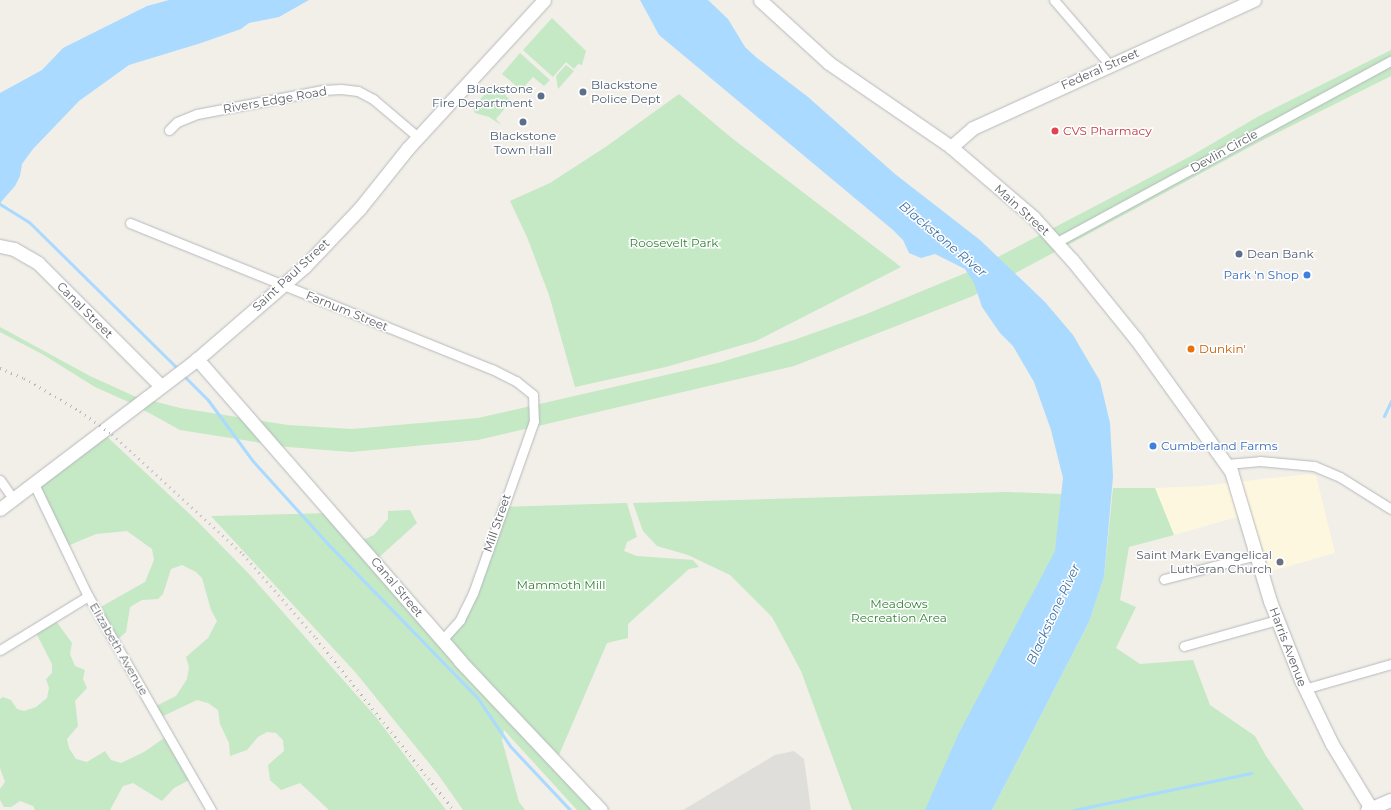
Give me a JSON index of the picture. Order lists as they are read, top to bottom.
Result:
{
  "streets": {
    "main road": [
      "Federal Street",
      "Main Street",
      "Saint Paul Street",
      "Canal Street",
      "Harris Avenue"
    ],
    "street": [
      "Rivers Edge Road",
      "Devlin Circle",
      "Farnum Street",
      "Mill Street",
      "Elizabeth Avenue"
    ]
  },
  "crossings": [
    ["Federal Street", "Main Street"],
    ["Rivers Edge Road", "Saint Paul Street"],
    ["Devlin Circle", "Main Street"],
    ["Main Street", "Harris Avenue"],
    ["Saint Paul Street", "Canal Street"],
    ["Saint Paul Street", "Farnum Street"],
    ["Saint Paul Street", "Elizabeth Avenue"],
    ["Canal Street", "Mill Street"],
    ["Farnum Street", "Mill Street"]
  ],
  "water": ["Blackstone River"],
  "parks": ["Roosevelt Park", "Mammoth Mill", "Meadows Recreation Area"],
  "places": [
    "Blackstone Police Dept",
    "Blackstone Fire Department",
    "Blackstone Town Hall",
    "CVS Pharmacy",
    "Dean Bank",
    "Park 'n Shop",
    "Dunkin'",
    "Cumberland Farms",
    "Saint Mark Evangelical Lutheran Church"
  ]
}
